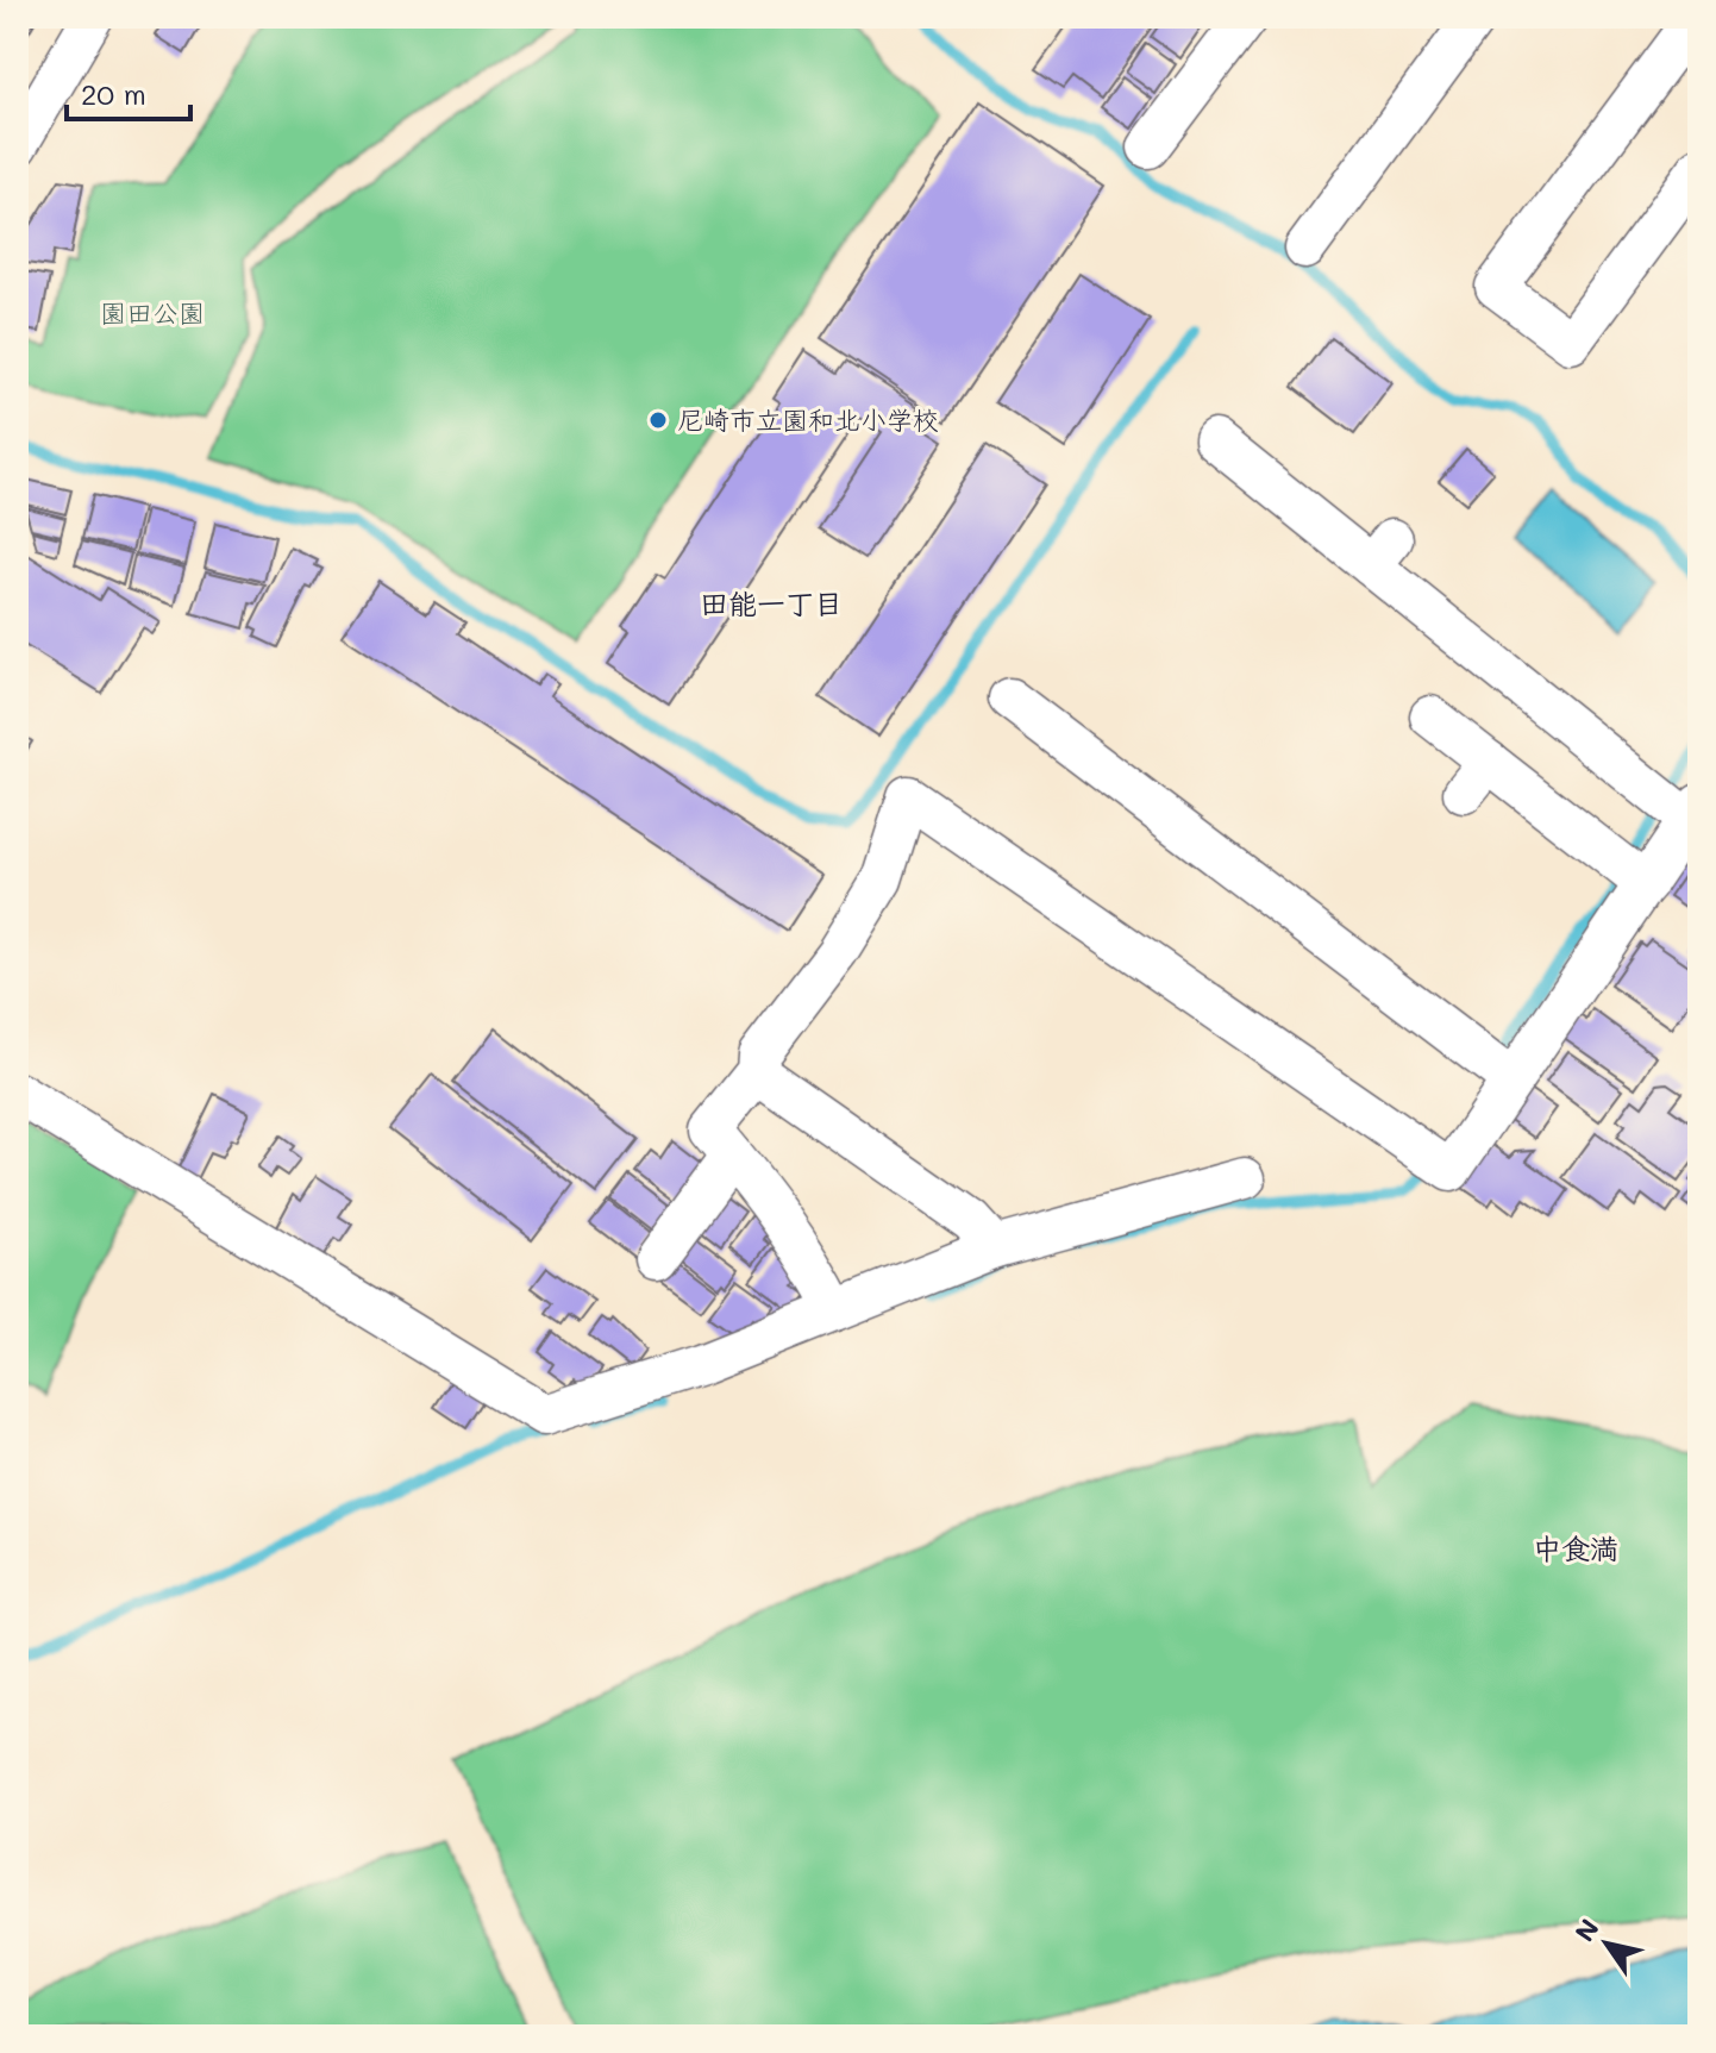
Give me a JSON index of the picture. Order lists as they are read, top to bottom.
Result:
{
  "districts": ["田能一丁目", "中食満"],
  "parks": ["園田公園"],
  "places": ["尼崎市立園和北小学校"],
  "scale_bar": "20 m",
  "north": "top left"
}
